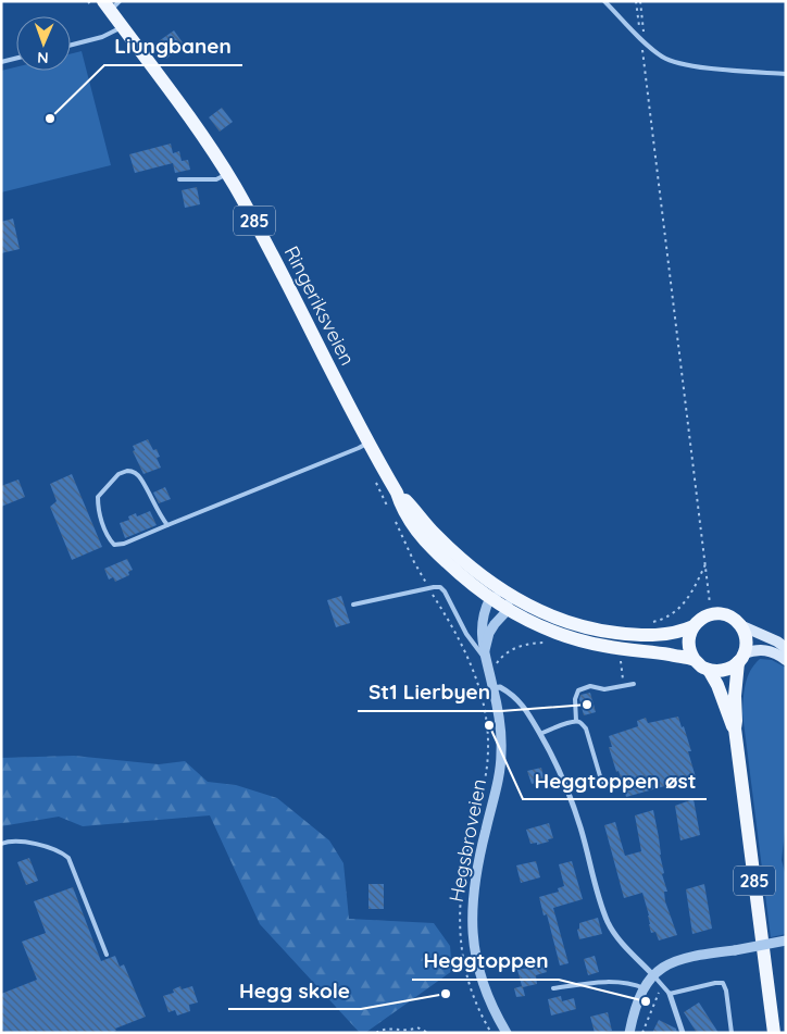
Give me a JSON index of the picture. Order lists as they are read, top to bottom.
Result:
{
  "streets": {
    "main road": ["285", "Ringeriksveien"],
    "street": ["Hegsbroveien"]
  },
  "crossings": [
    ["285", "Ringeriksveien"],
    ["Ringeriksveien", "Hegsbroveien"]
  ],
  "places": [
    "Liungbanen",
    "St1 Lierbyen",
    "Heggtoppen øst",
    "Hegg skole",
    "Heggtoppen"
  ],
  "north": "bottom"
}
